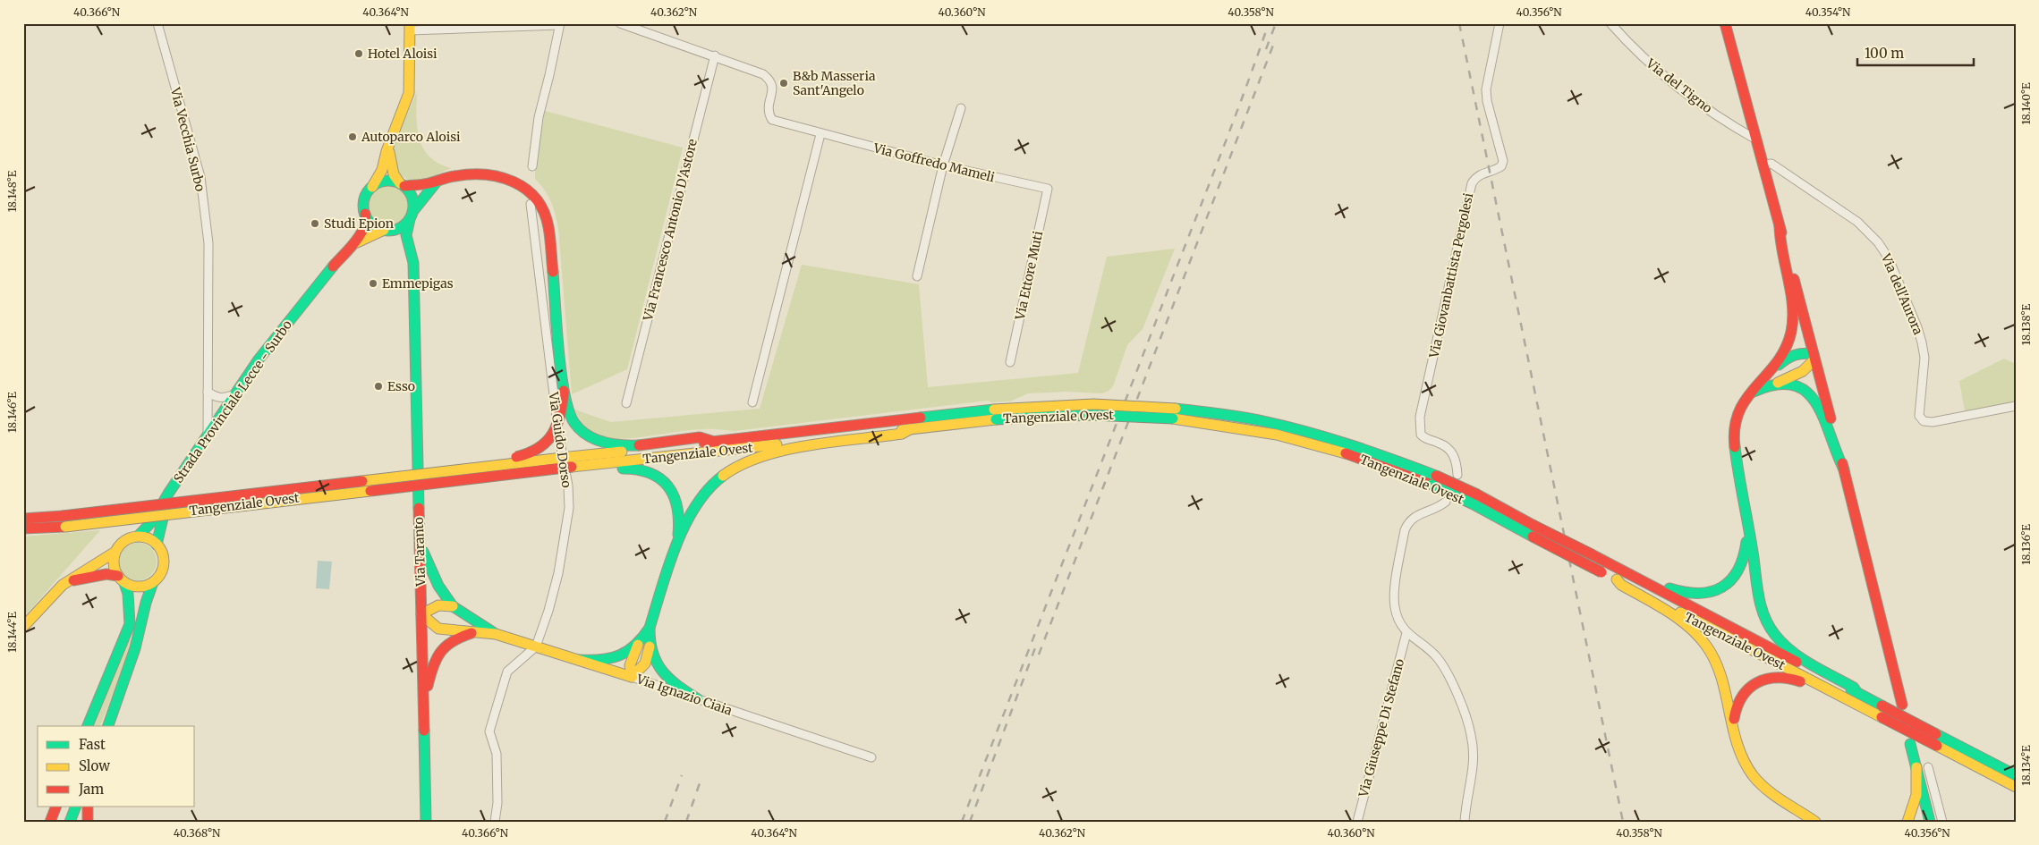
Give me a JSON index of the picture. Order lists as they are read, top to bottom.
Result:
{
  "streets": {
    "main road": [
      "Strada Provinciale Lecce - Surbo",
      "Tangenziale Ovest",
      "Via Taranto",
      "Via Ignazio Ciaia"
    ],
    "street": [
      "Via del Tigno",
      "Via Vecchia Surbo",
      "Via Goffredo Mameli",
      "Via Francesco Antonio D'Astore",
      "Via Ettore Muti",
      "Via Giovanbattista Pergolesi",
      "Via dell'Aurora",
      "Via Guido Dorso",
      "Via Giuseppe Di Stefano"
    ]
  },
  "crossings": [
    ["Via Vecchia Surbo", "Strada Provinciale Lecce - Surbo"],
    ["Via Goffredo Mameli", "Via Francesco Antonio D'Astore"],
    ["Via Goffredo Mameli", "Via Ettore Muti"],
    ["Strada Provinciale Lecce - Surbo", "Via Taranto"],
    ["Via Guido Dorso", "Via Ignazio Ciaia"],
    ["Via Taranto", "Via Ignazio Ciaia"]
  ],
  "places": [
    "Hotel Aloisi",
    "B&b Masseria Sant'Angelo",
    "Autoparco Aloisi",
    "Studi Epion",
    "Emmepigas",
    "Esso"
  ],
  "legend": ["Fast", "Slow", "Jam"],
  "scale_bar": "100 m",
  "coordinates": [
    "40.366°N",
    "40.364°N",
    "40.362°N",
    "40.360°N",
    "40.358°N",
    "40.356°N",
    "40.354°N",
    "18.140°E",
    "18.148°E",
    "18.138°E",
    "18.146°E",
    "18.136°E",
    "18.144°E",
    "18.134°E",
    "40.368°N"
  ]
}
